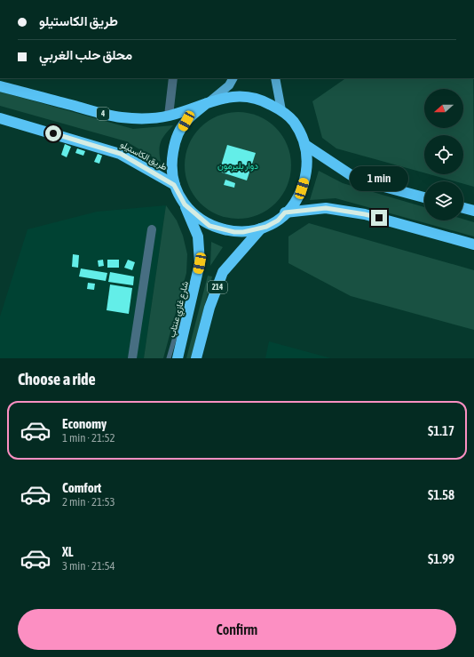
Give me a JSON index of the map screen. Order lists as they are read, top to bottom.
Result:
{
  "streets": {
    "highway": [
      "4",
      "طريق الكاستيلو",
      "214",
      "شارع غازي عنتاب"
    ]
  },
  "parks": ["دوار بليرمون"],
  "north": "left",
  "page": {
    "banner": ["طريق الكاستيلو", "محلق حلب الغربي"],
    "bubble": "1 min",
    "heading": "Choose a ride",
    "list": [
      {
        "name": "Economy",
        "note": "1 min · 21:52",
        "value": "$1.17"
      },
      {
        "name": "Comfort",
        "note": "2 min · 21:53",
        "value": "$1.58"
      },
      {
        "name": "XL",
        "note": "3 min · 21:54",
        "value": "$1.99"
      }
    ],
    "buttons": "Confirm"
  }
}
